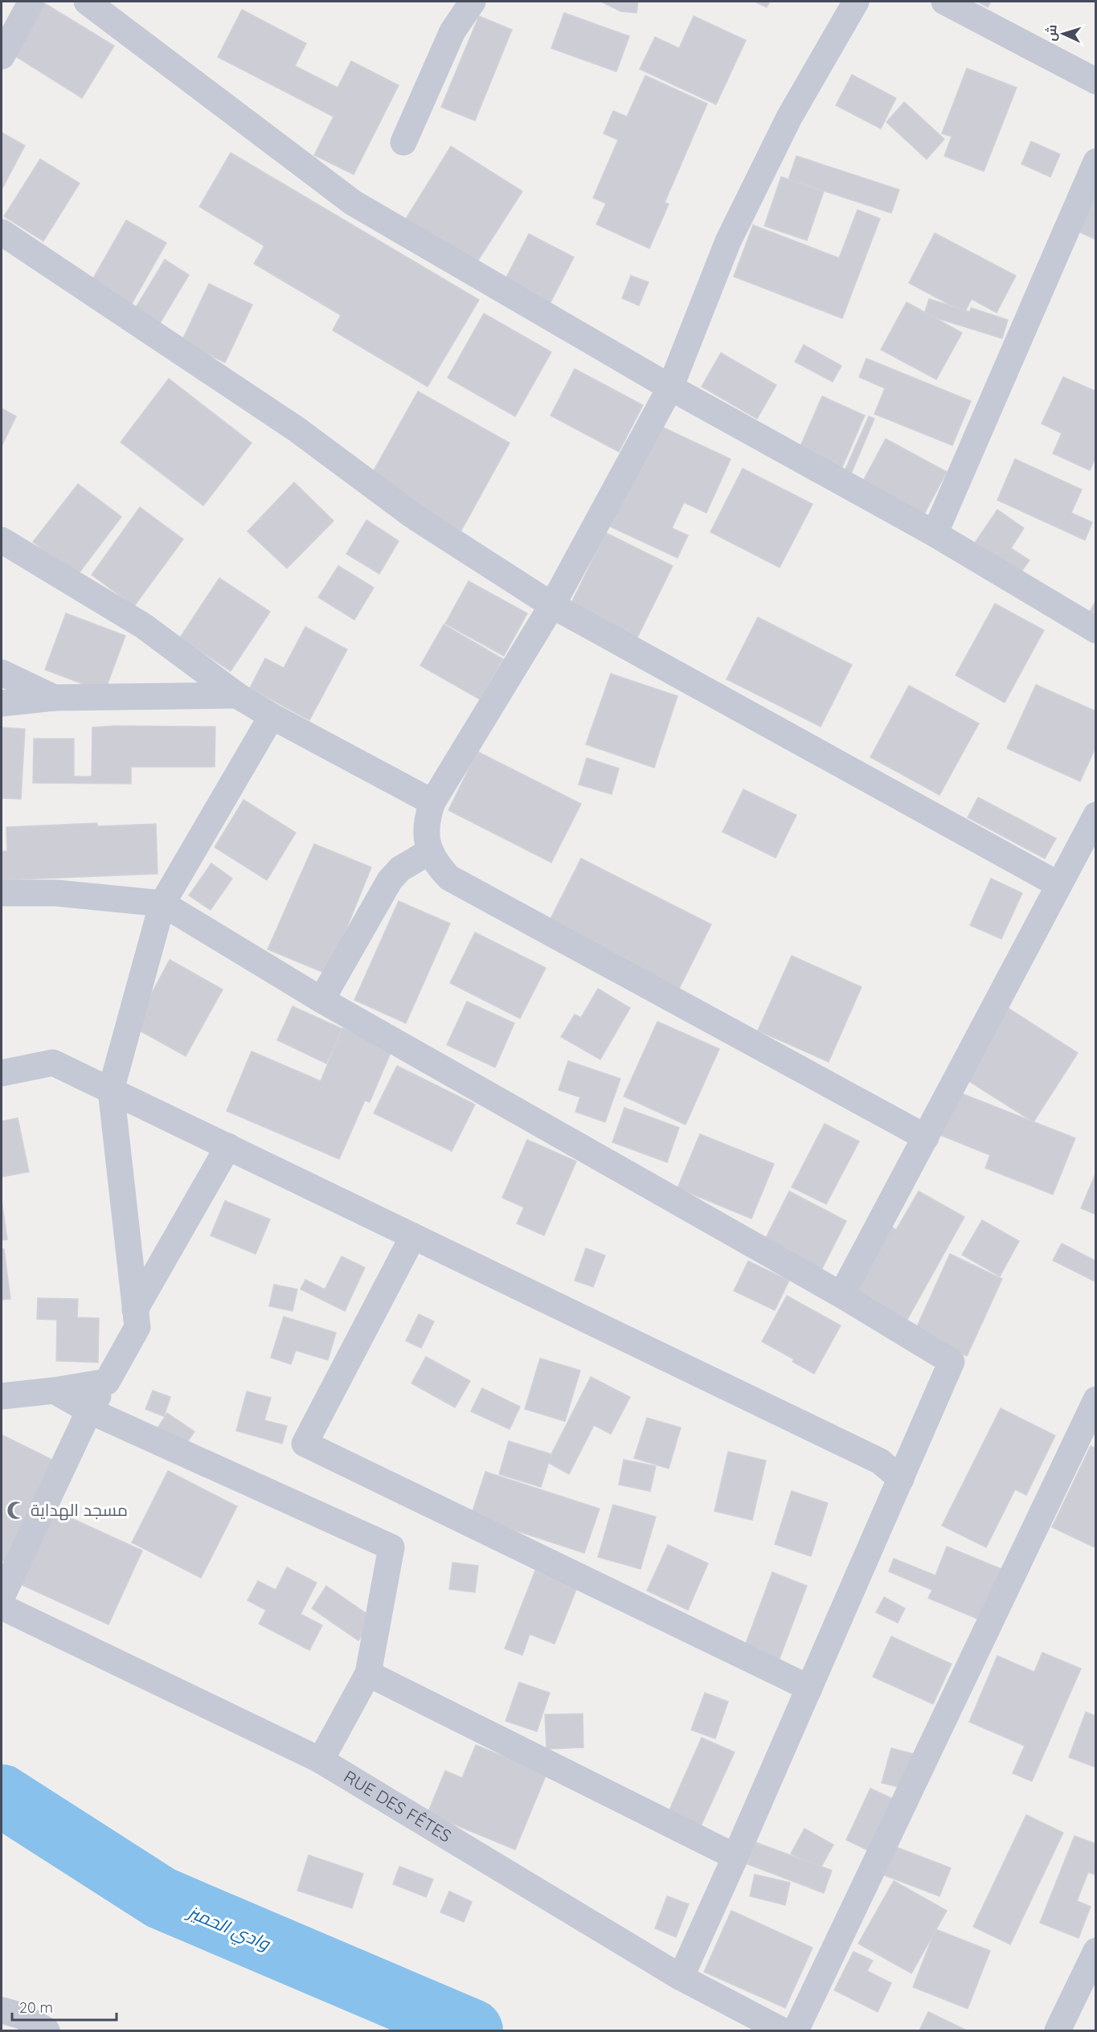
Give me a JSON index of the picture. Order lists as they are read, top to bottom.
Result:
{
  "streets": {
    "street": ["RUE DES FÊTES"]
  },
  "water": ["وادي الحميز"],
  "places": {
    "mosque": ["مسجد الهداية"]
  },
  "scale_bar": "20 m",
  "north": "left"
}
